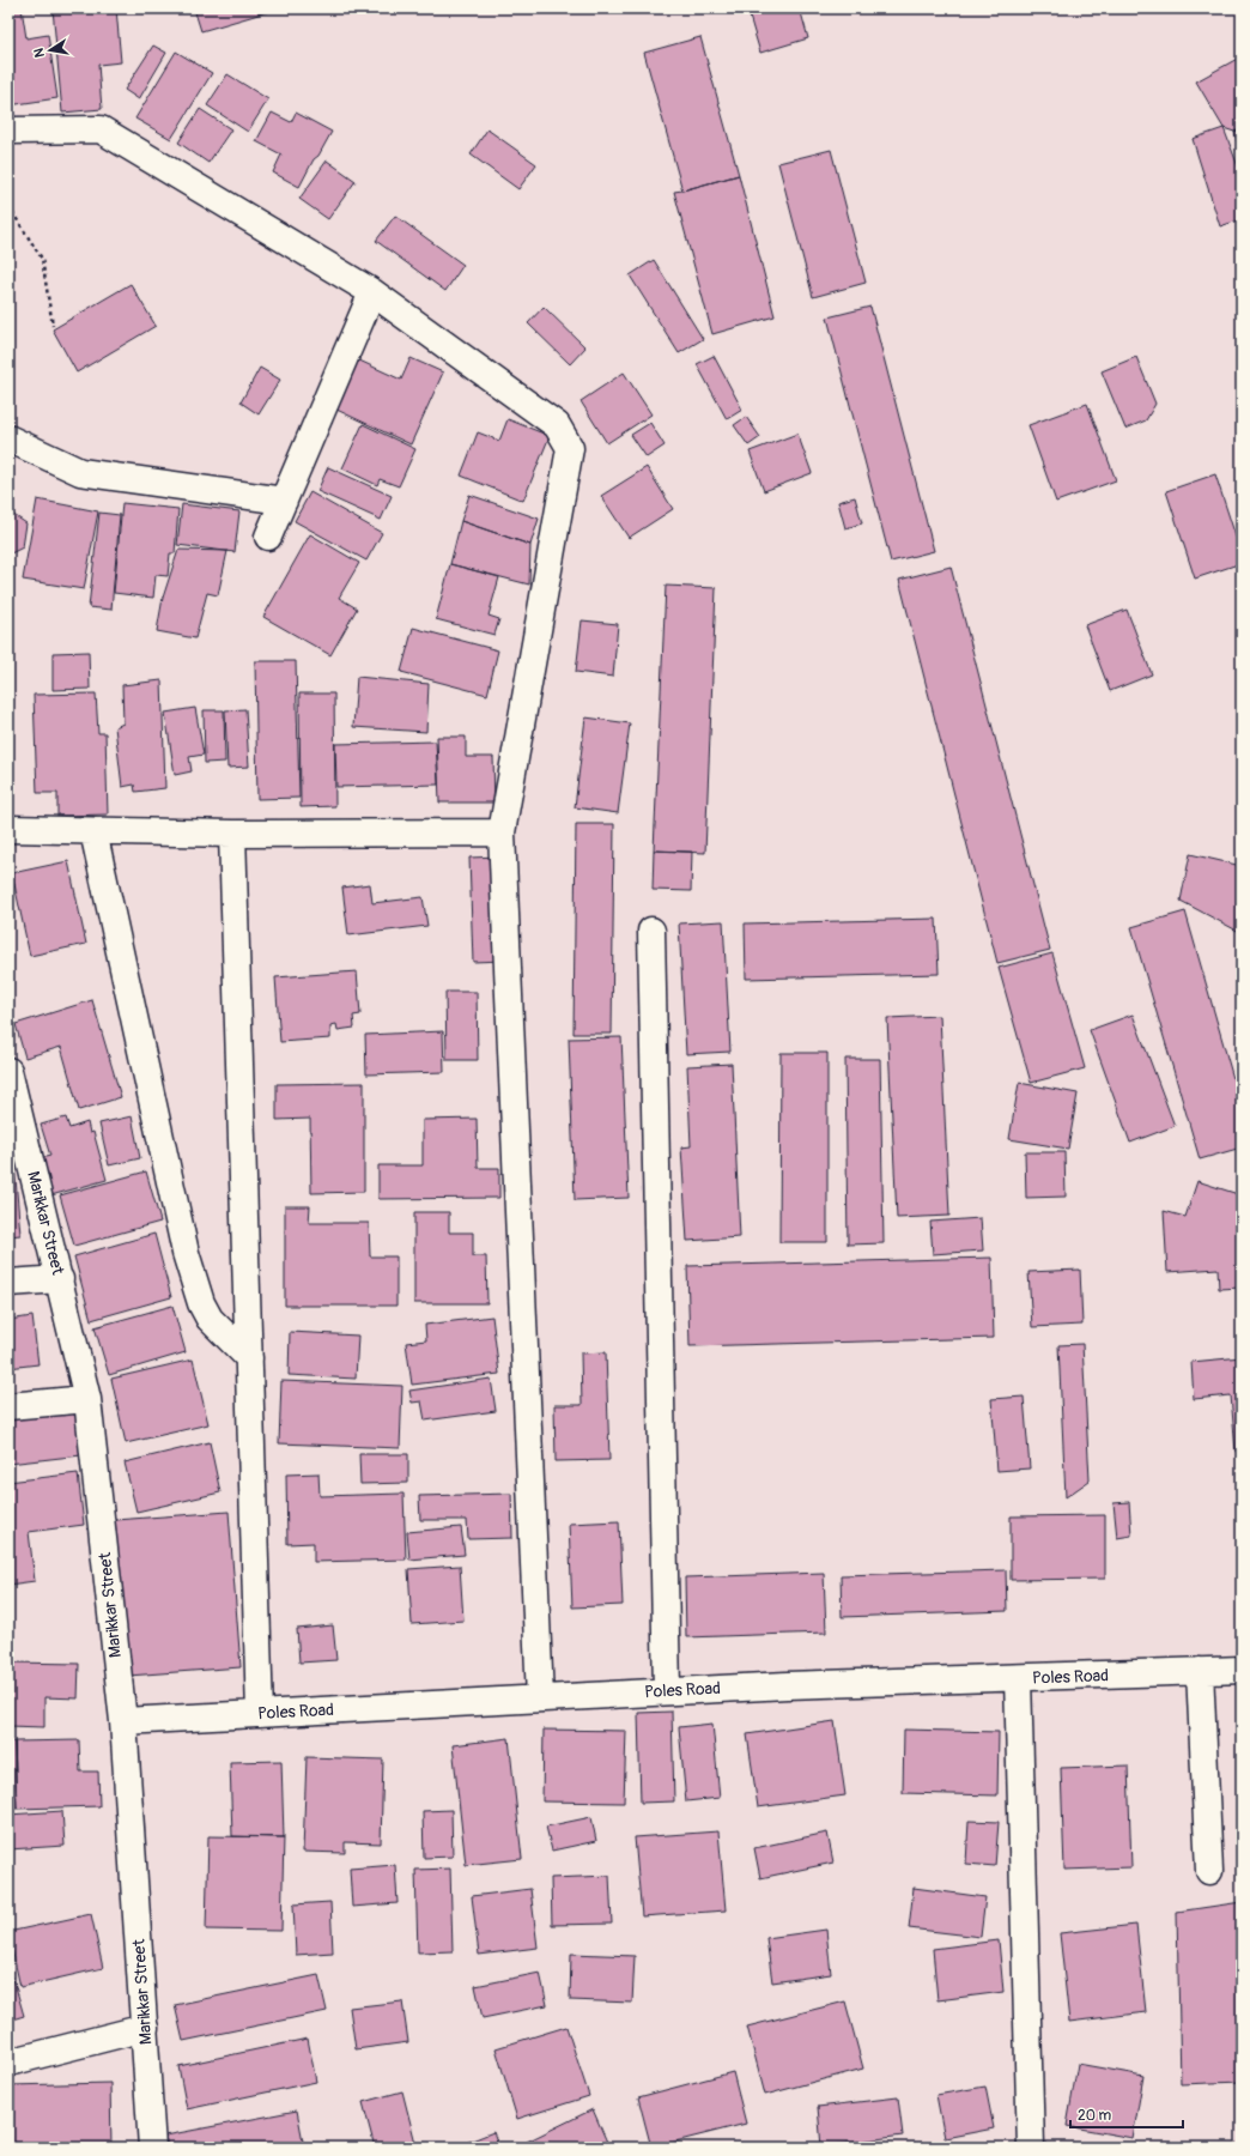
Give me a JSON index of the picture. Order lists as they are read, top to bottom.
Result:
{
  "streets": {
    "street": ["Marikkar Street", "Poles Road"]
  },
  "crossings": [
    ["Marikkar Street", "Poles Road"]
  ],
  "scale_bar": "20 m",
  "north": "left"
}
